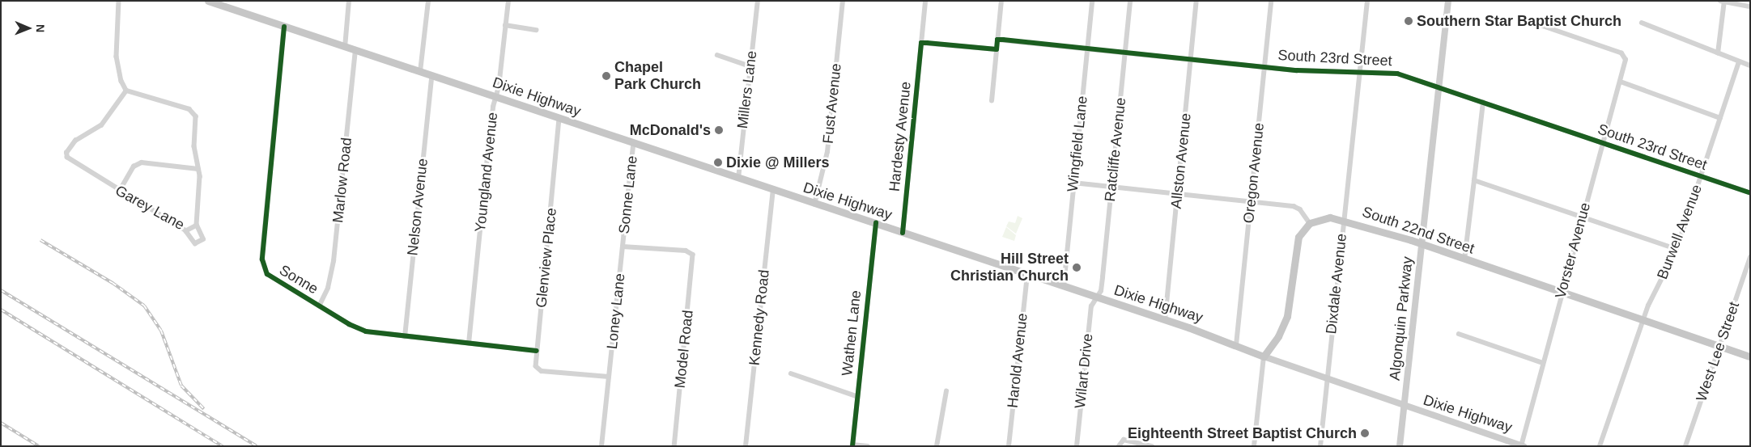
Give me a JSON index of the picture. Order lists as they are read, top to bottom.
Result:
{
  "streets": {
    "main road": ["Dixie Highway", "South 22nd Street", "Algonquin Parkway"],
    "street": [
      "South 23rd Street",
      "Millers Lane",
      "Fust Avenue",
      "Hardesty Avenue",
      "Wingfield Lane",
      "Ratcliffe Avenue",
      "Allston Avenue",
      "Youngland Avenue",
      "Oregon Avenue",
      "Marlow Road",
      "Sonne Lane",
      "Nelson Avenue",
      "Garey Lane",
      "Burwell Avenue",
      "Vorster Avenue",
      "Glenview Place",
      "Sonne",
      "Dixdale Avenue",
      "Loney Lane",
      "Kennedy Road",
      "Wathen Lane",
      "Model Road",
      "West Lee Street",
      "Harold Avenue",
      "Wilart Drive"
    ]
  },
  "crossings": [
    ["South 23rd Street", "Wingfield Lane"],
    ["South 23rd Street", "Ratcliffe Avenue"],
    ["South 23rd Street", "Allston Avenue"],
    ["South 23rd Street", "Oregon Avenue"],
    ["South 23rd Street", "Burwell Avenue"],
    ["South 23rd Street", "Vorster Avenue"],
    ["South 23rd Street", "Dixdale Avenue"],
    ["South 23rd Street", "Algonquin Parkway"],
    ["Millers Lane", "Dixie Highway"],
    ["Dixie Highway", "Fust Avenue"],
    ["Dixie Highway", "Hardesty Avenue"],
    ["Dixie Highway", "Wingfield Lane"],
    ["Dixie Highway", "Ratcliffe Avenue"],
    ["Dixie Highway", "Allston Avenue"],
    ["Dixie Highway", "Youngland Avenue"],
    ["Dixie Highway", "Oregon Avenue"],
    ["Dixie Highway", "Marlow Road"],
    ["Dixie Highway", "Sonne Lane"],
    ["Dixie Highway", "Nelson Avenue"],
    ["Dixie Highway", "Vorster Avenue"],
    ["Dixie Highway", "Glenview Place"],
    ["Dixie Highway", "Sonne"],
    ["Dixie Highway", "Dixdale Avenue"],
    ["Dixie Highway", "Kennedy Road"],
    ["Dixie Highway", "Algonquin Parkway"],
    ["Dixie Highway", "Wathen Lane"],
    ["Dixie Highway", "Harold Avenue"],
    ["Dixie Highway", "Wilart Drive"],
    ["Ratcliffe Avenue", "Wilart Drive"],
    ["Youngland Avenue", "Sonne"],
    ["Marlow Road", "Sonne"],
    ["Sonne Lane", "Loney Lane"],
    ["Sonne Lane", "Model Road"],
    ["Nelson Avenue", "Sonne"],
    ["South 22nd Street", "Burwell Avenue"],
    ["South 22nd Street", "Vorster Avenue"],
    ["South 22nd Street", "Dixdale Avenue"],
    ["South 22nd Street", "Algonquin Parkway"],
    ["South 22nd Street", "West Lee Street"],
    ["Glenview Place", "Sonne"],
    ["Glenview Place", "Loney Lane"],
    ["Loney Lane", "Model Road"]
  ],
  "places": [
    "Southern Star Baptist Church",
    "Chapel Park Church",
    "McDonald's",
    "Dixie @ Millers",
    "Hill Street Christian Church",
    "Eighteenth Street Baptist Church"
  ],
  "north": "right"
}
